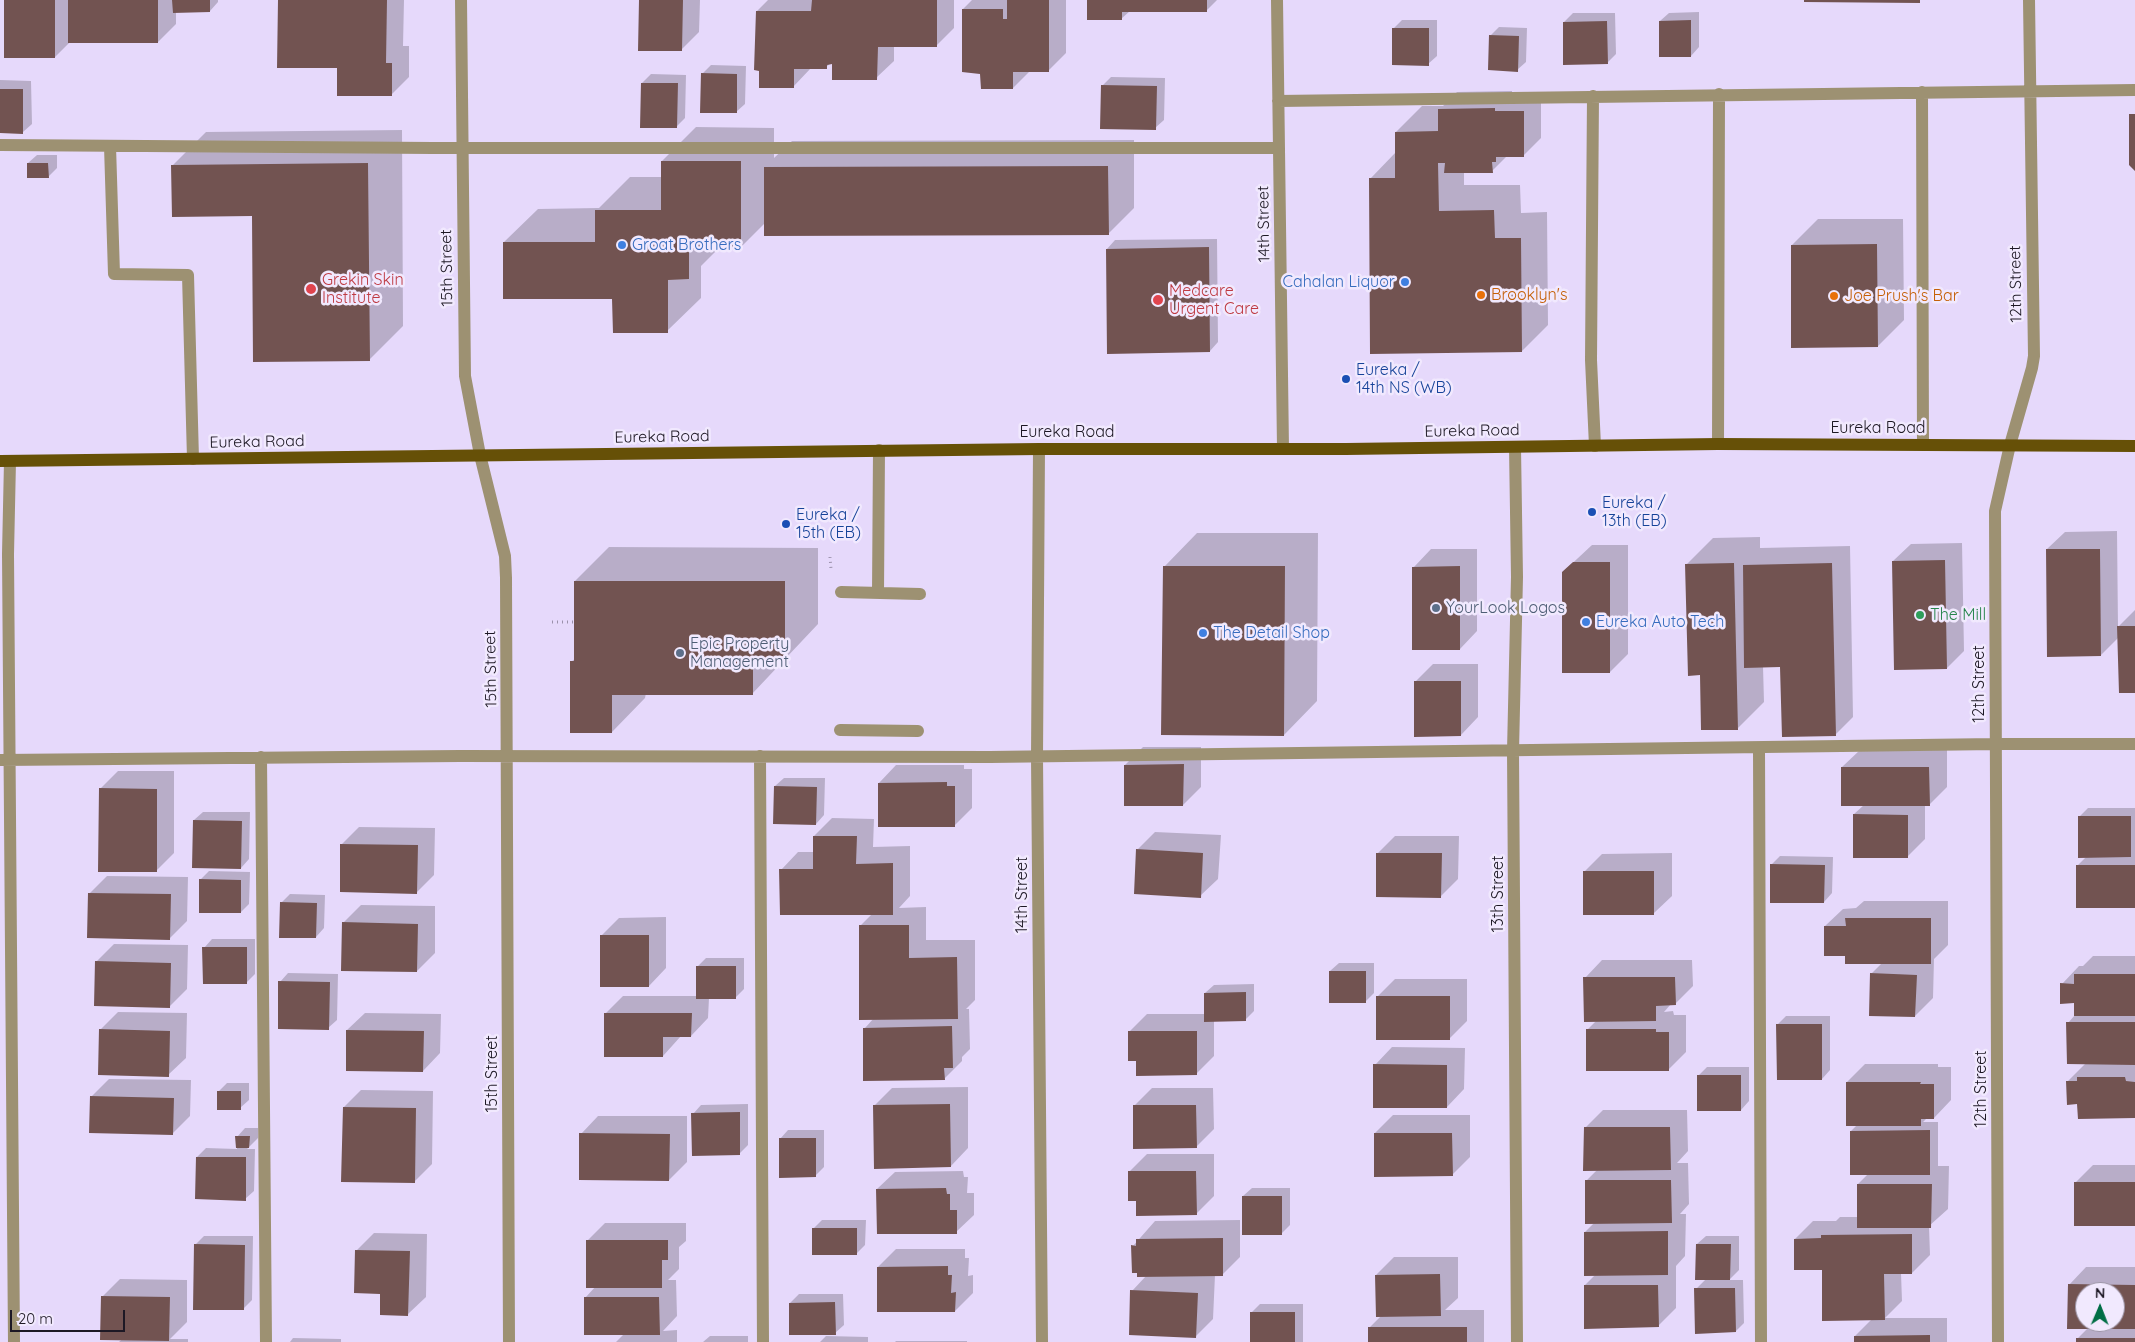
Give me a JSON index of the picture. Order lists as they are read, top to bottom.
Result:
{
  "streets": {
    "main road": ["Eureka Road"],
    "street": [
      "14th Street",
      "15th Street",
      "12th Street",
      "13th Street"
    ]
  },
  "crossings": [
    ["14th Street", "Eureka Road"],
    ["15th Street", "Eureka Road"],
    ["12th Street", "Eureka Road"],
    ["Eureka Road", "13th Street"]
  ],
  "places": [
    "Groat Brothers",
    "Cahalan Liquor",
    "Grekin Skin Institute",
    "Brooklyn's",
    "Joe Prush's Bar",
    "Medcare Urgent Care",
    "Eureka / 14th NS (WB)",
    "Eureka / 13th (EB)",
    "Eureka / 15th (EB)",
    "YourLook Logos",
    "The Mill",
    "Eureka Auto Tech",
    "The Detail Shop",
    "Epic Property Management"
  ],
  "scale_bar": "20 m",
  "north": "top"
}
